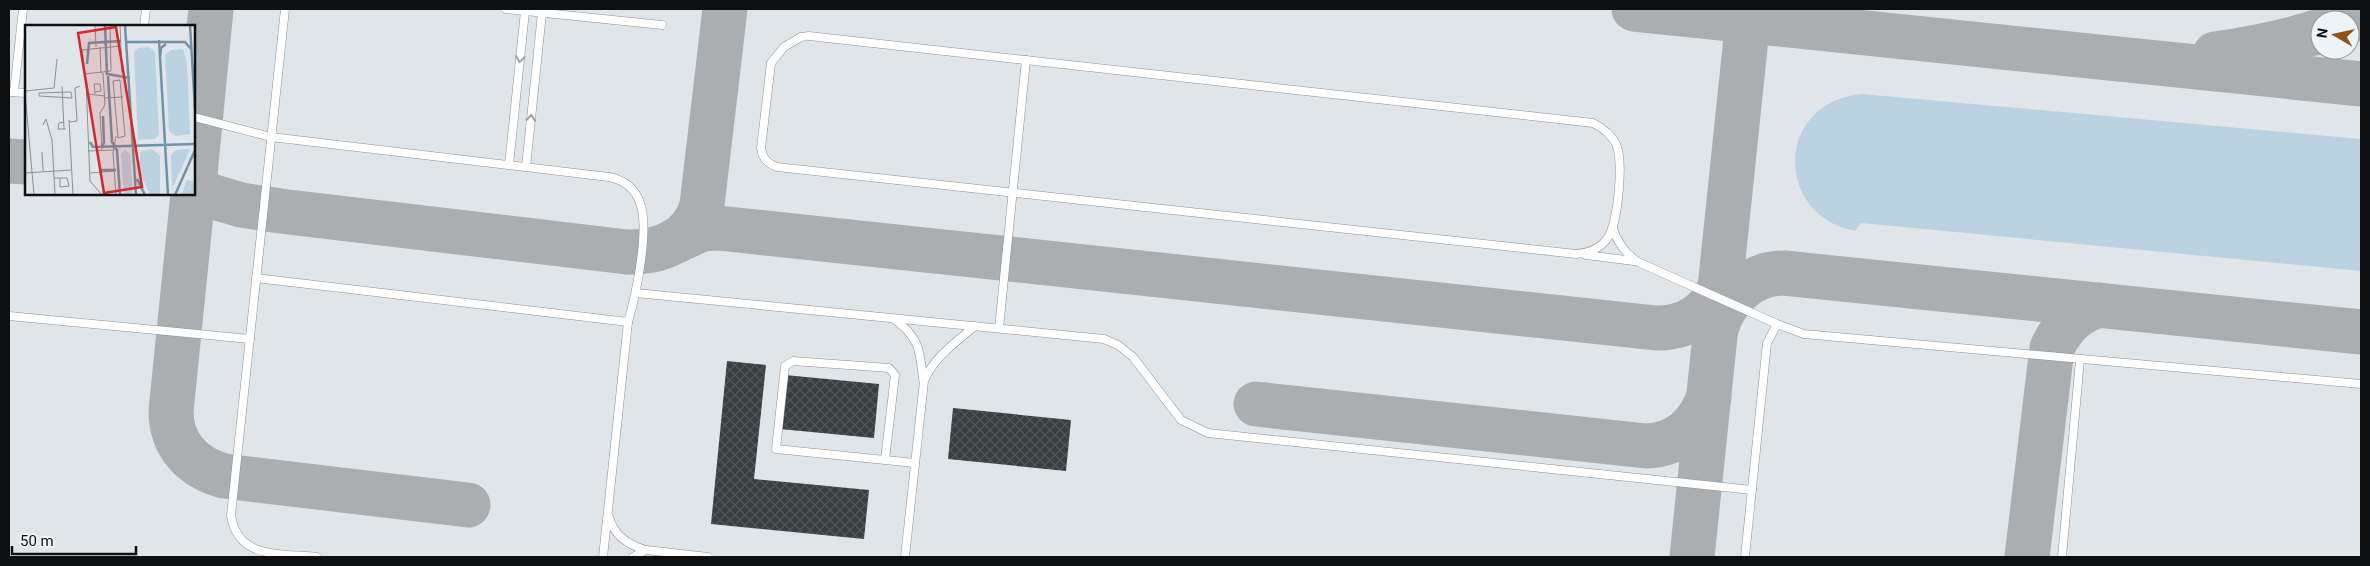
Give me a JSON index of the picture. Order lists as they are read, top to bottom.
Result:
{
  "scale_bar": "50 m",
  "north": "left"
}
